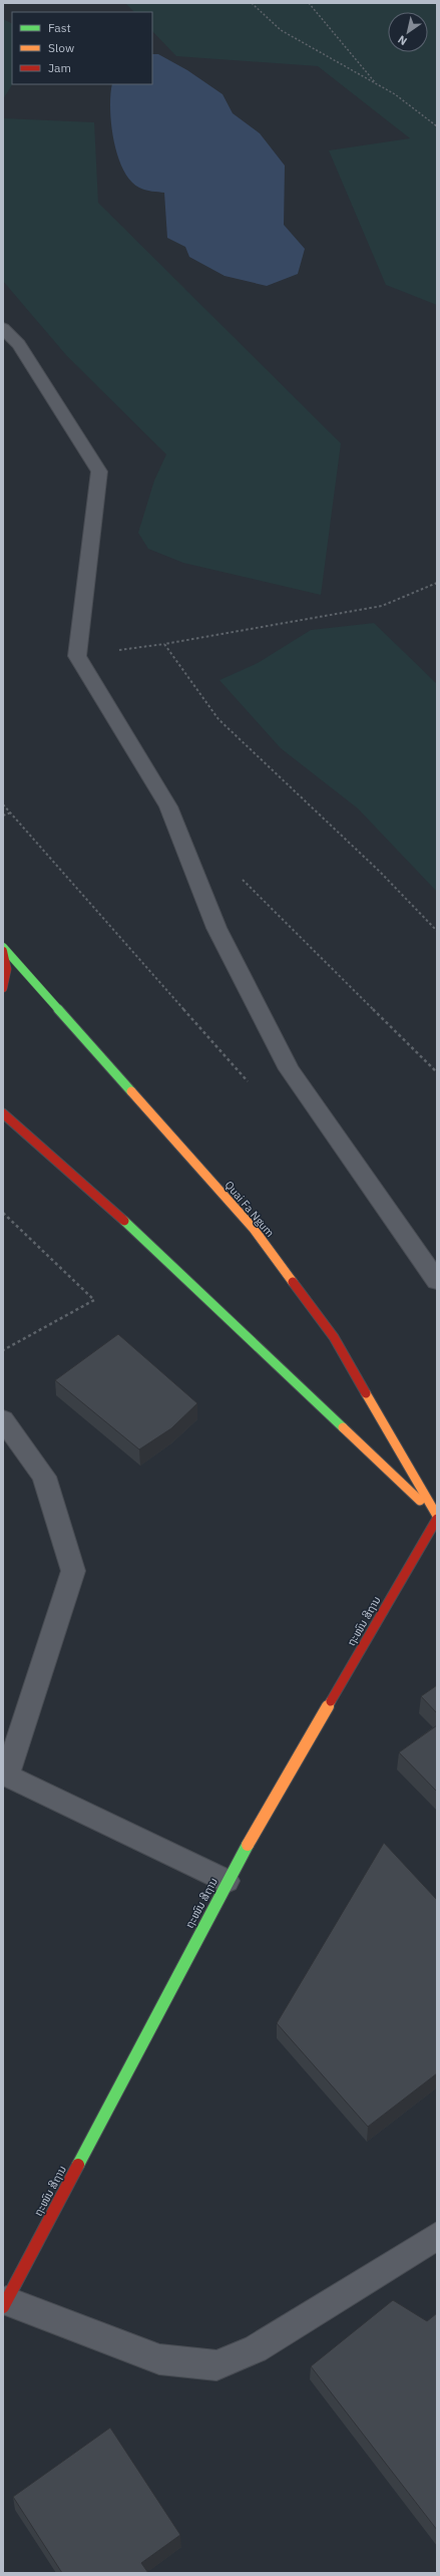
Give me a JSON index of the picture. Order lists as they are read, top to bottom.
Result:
{
  "streets": {
    "street": ["Quai Fa Ngum", "ຖະໜົນ ສີຖານ"]
  },
  "crossings": [
    ["Quai Fa Ngum", "ຖະໜົນ ສີຖານ"]
  ],
  "legend": ["Fast", "Slow", "Jam"],
  "north": "bottom left"
}
